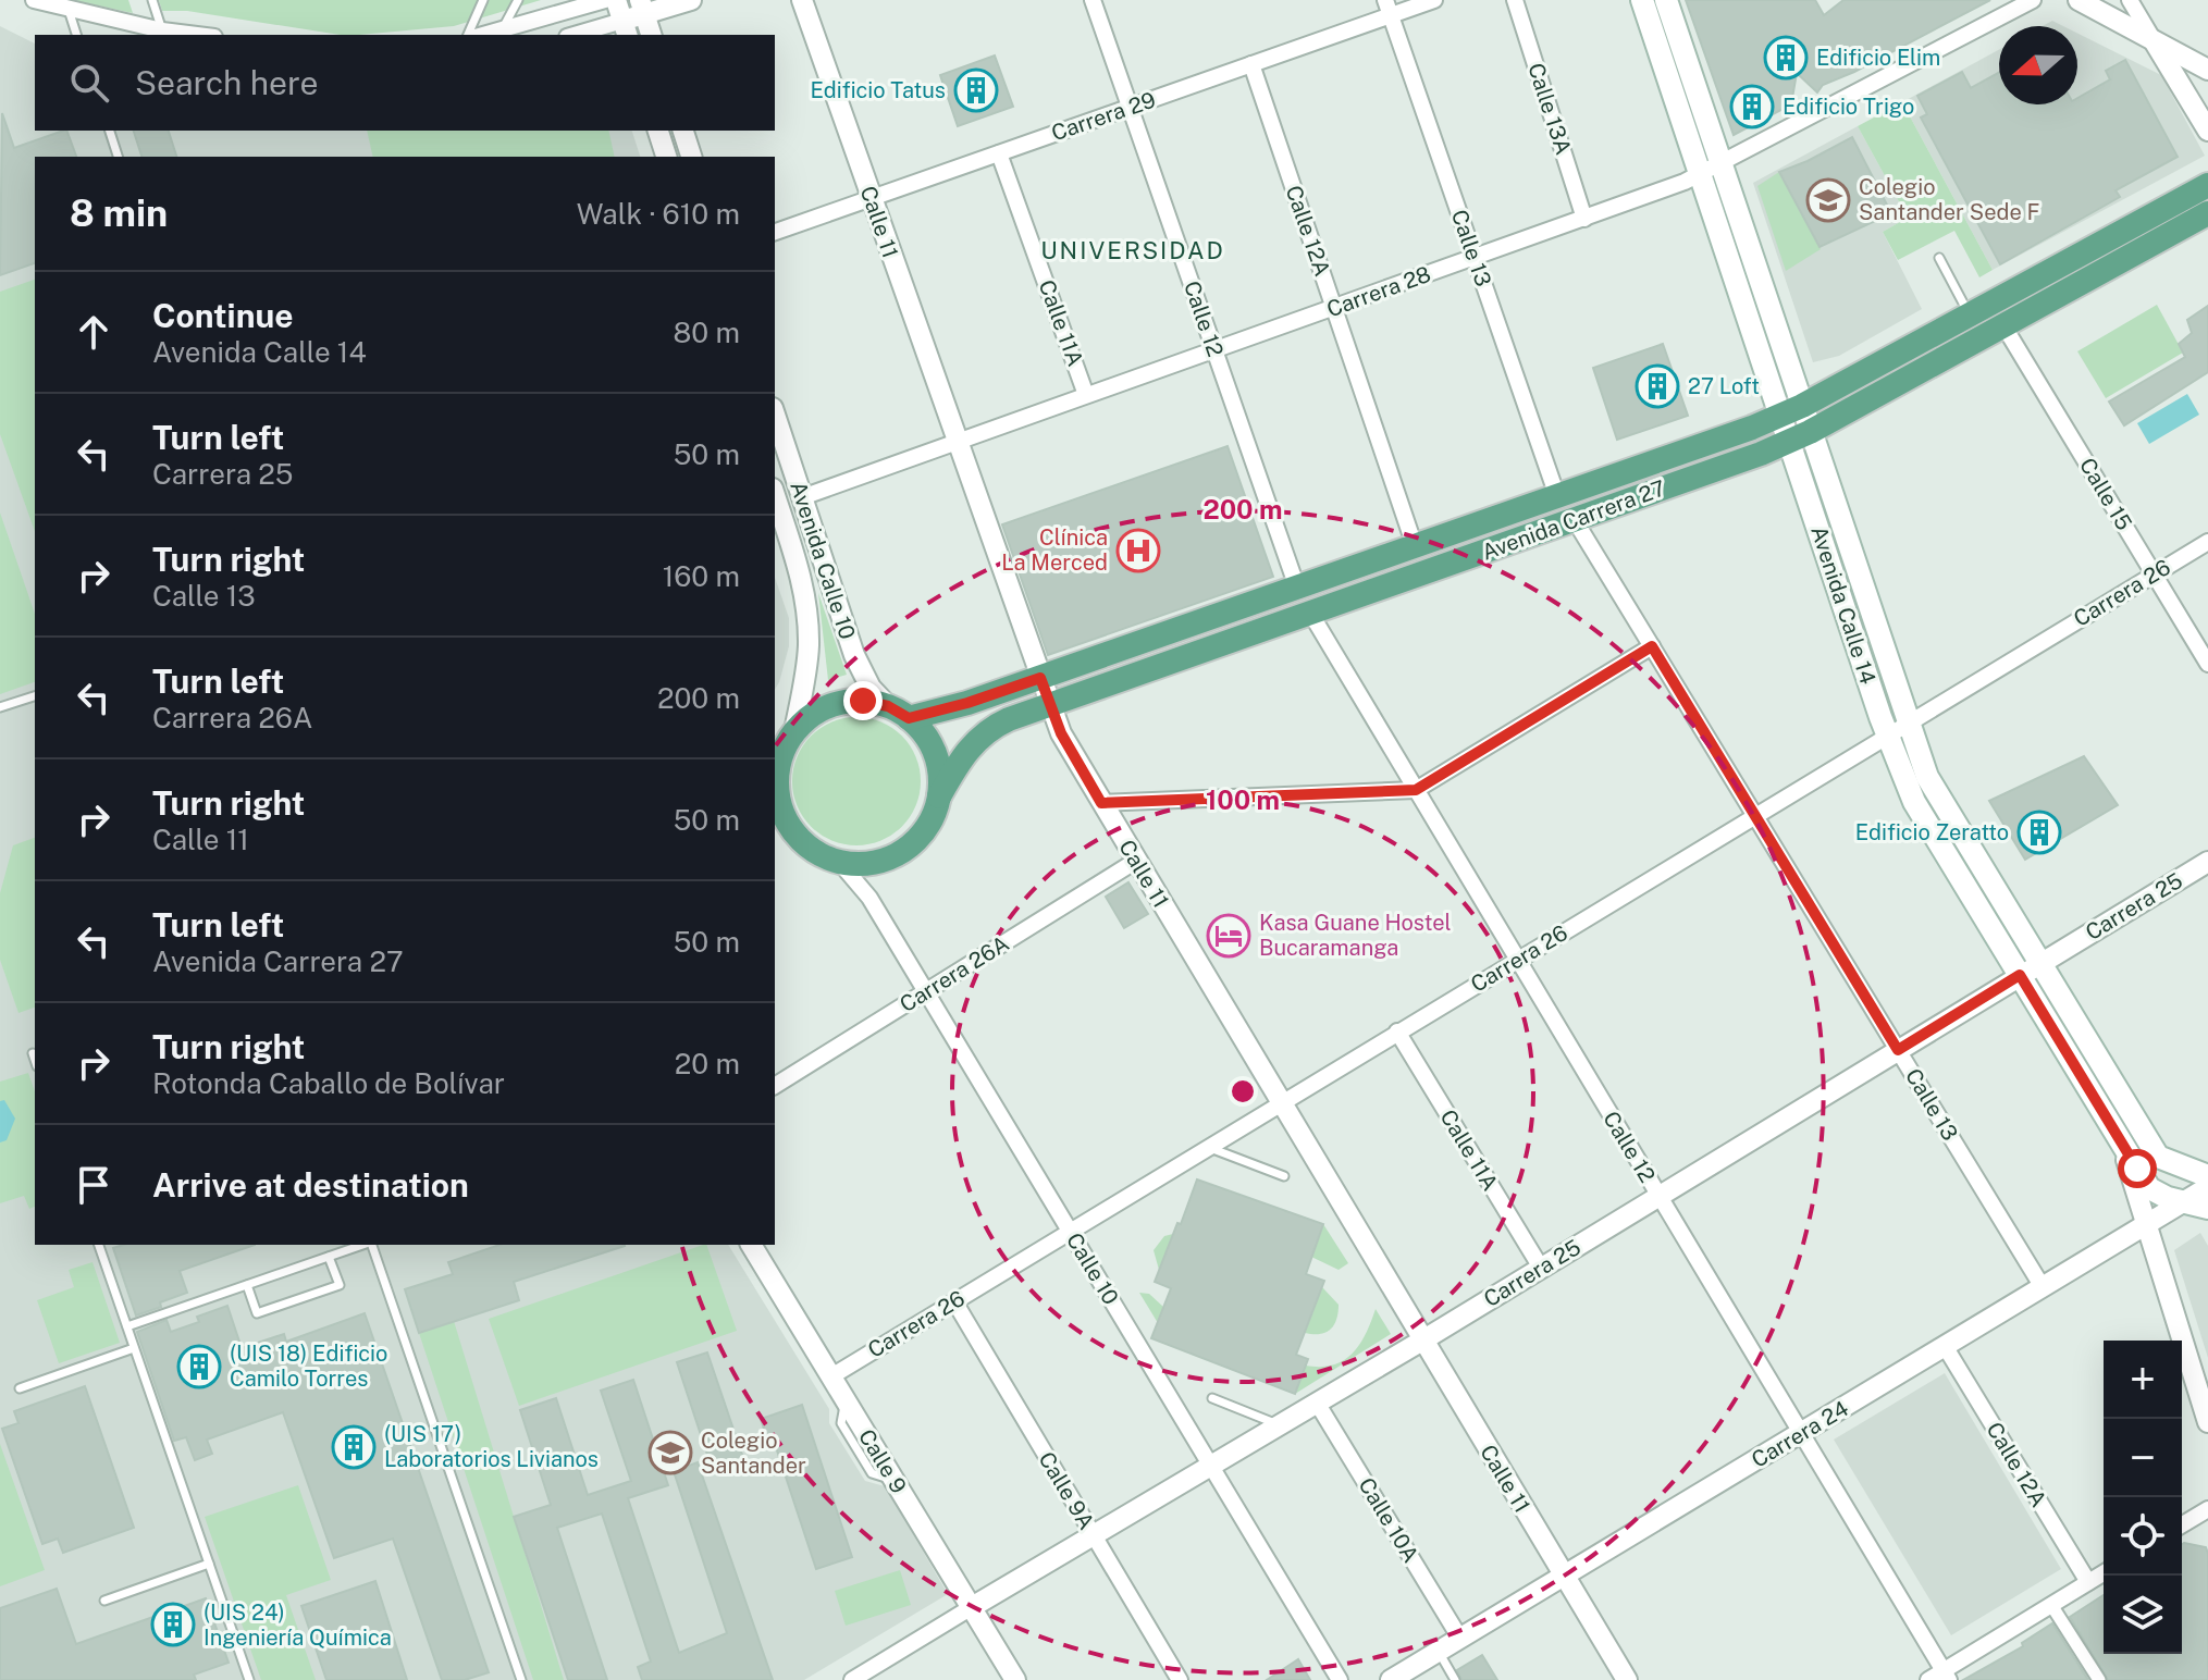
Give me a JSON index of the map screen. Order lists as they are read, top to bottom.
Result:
{
  "streets": {
    "main road": ["Avenida Carrera 27", "Avenida Calle 14"],
    "street": [
      "Calle 13A",
      "Carrera 29",
      "Calle 11",
      "Calle 12A",
      "Calle 13",
      "Carrera 28",
      "Calle 12",
      "Calle 11A",
      "Calle 15",
      "Avenida Calle 10",
      "Carrera 26",
      "Carrera 25",
      "Carrera 26A",
      "Calle 10",
      "Carrera 24",
      "Calle 9",
      "Calle 9A",
      "Calle 10A"
    ]
  },
  "crossings": [
    ["Calle 13A", "Carrera 28"],
    ["Carrera 29", "Calle 11"],
    ["Carrera 29", "Calle 12A"],
    ["Carrera 29", "Calle 13"],
    ["Carrera 29", "Calle 12"],
    ["Carrera 29", "Calle 11A"],
    ["Calle 11", "Carrera 28"],
    ["Calle 11", "Avenida Carrera 27"],
    ["Calle 11", "Carrera 26"],
    ["Calle 11", "Carrera 25"],
    ["Calle 11", "Carrera 26A"],
    ["Calle 11", "Carrera 24"],
    ["Calle 12A", "Carrera 28"],
    ["Calle 12A", "Avenida Carrera 27"],
    ["Calle 12A", "Carrera 24"],
    ["Calle 13", "Carrera 28"],
    ["Calle 13", "Avenida Carrera 27"],
    ["Calle 13", "Carrera 26"],
    ["Calle 13", "Carrera 25"],
    ["Calle 13", "Carrera 24"],
    ["Carrera 28", "Calle 12"],
    ["Carrera 28", "Calle 11A"],
    ["Carrera 28", "Avenida Calle 10"],
    ["Carrera 28", "Avenida Calle 14"],
    ["Calle 12", "Avenida Carrera 27"],
    ["Calle 12", "Carrera 26"],
    ["Calle 12", "Carrera 25"],
    ["Calle 12", "Carrera 24"],
    ["Calle 11A", "Carrera 26"],
    ["Calle 11A", "Carrera 25"],
    ["Calle 15", "Avenida Carrera 27"],
    ["Calle 15", "Carrera 26"],
    ["Avenida Carrera 27", "Avenida Calle 10"],
    ["Avenida Carrera 27", "Avenida Calle 14"],
    ["Avenida Carrera 27", "Calle 10"],
    ["Avenida Calle 10", "Calle 10"],
    ["Carrera 26", "Avenida Calle 14"],
    ["Carrera 26", "Calle 10"],
    ["Carrera 26", "Calle 9"],
    ["Carrera 26", "Calle 9A"],
    ["Avenida Calle 14", "Carrera 25"],
    ["Avenida Calle 14", "Carrera 24"],
    ["Carrera 25", "Calle 10"],
    ["Carrera 25", "Calle 9"],
    ["Carrera 25", "Calle 9A"],
    ["Carrera 25", "Calle 10A"],
    ["Carrera 26A", "Calle 10"],
    ["Carrera 24", "Calle 10A"]
  ],
  "districts": ["UNIVERSIDAD"],
  "places": {
    "building": [
      "Edificio Elim",
      "Edificio Tatus",
      "Edificio Trigo",
      "27 Loft",
      "Edificio Zeratto",
      "(UIS 18) Edificio Camilo Torres",
      "(UIS 17) Laboratorios Livianos",
      "(UIS 24) Ingeniería Química"
    ],
    "school or university": ["Colegio Santander Sede F", "Colegio Santander"],
    "hospital": ["Clínica La Merced"],
    "hotel": ["Kasa Guane Hostel Bucaramanga"]
  },
  "north": "left",
  "page": {
    "search": "Search here",
    "heading": ["8 min", "Walk · 610 m"],
    "list": [
      ["Continue", "Avenida Calle 14", "80 m"],
      ["Turn left", "Carrera 25", "50 m"],
      ["Turn right", "Calle 13", "160 m"],
      ["Turn left", "Carrera 26A", "200 m"],
      ["Turn right", "Calle 11", "50 m"],
      ["Turn left", "Avenida Carrera 27", "50 m"],
      ["Turn right", "Rotonda Caballo de Bolívar", "20 m"],
      "Arrive at destination"
    ],
    "map_buttons": ["+", "−"]
  },
  "rings": ["200 m", "100 m"]
}
